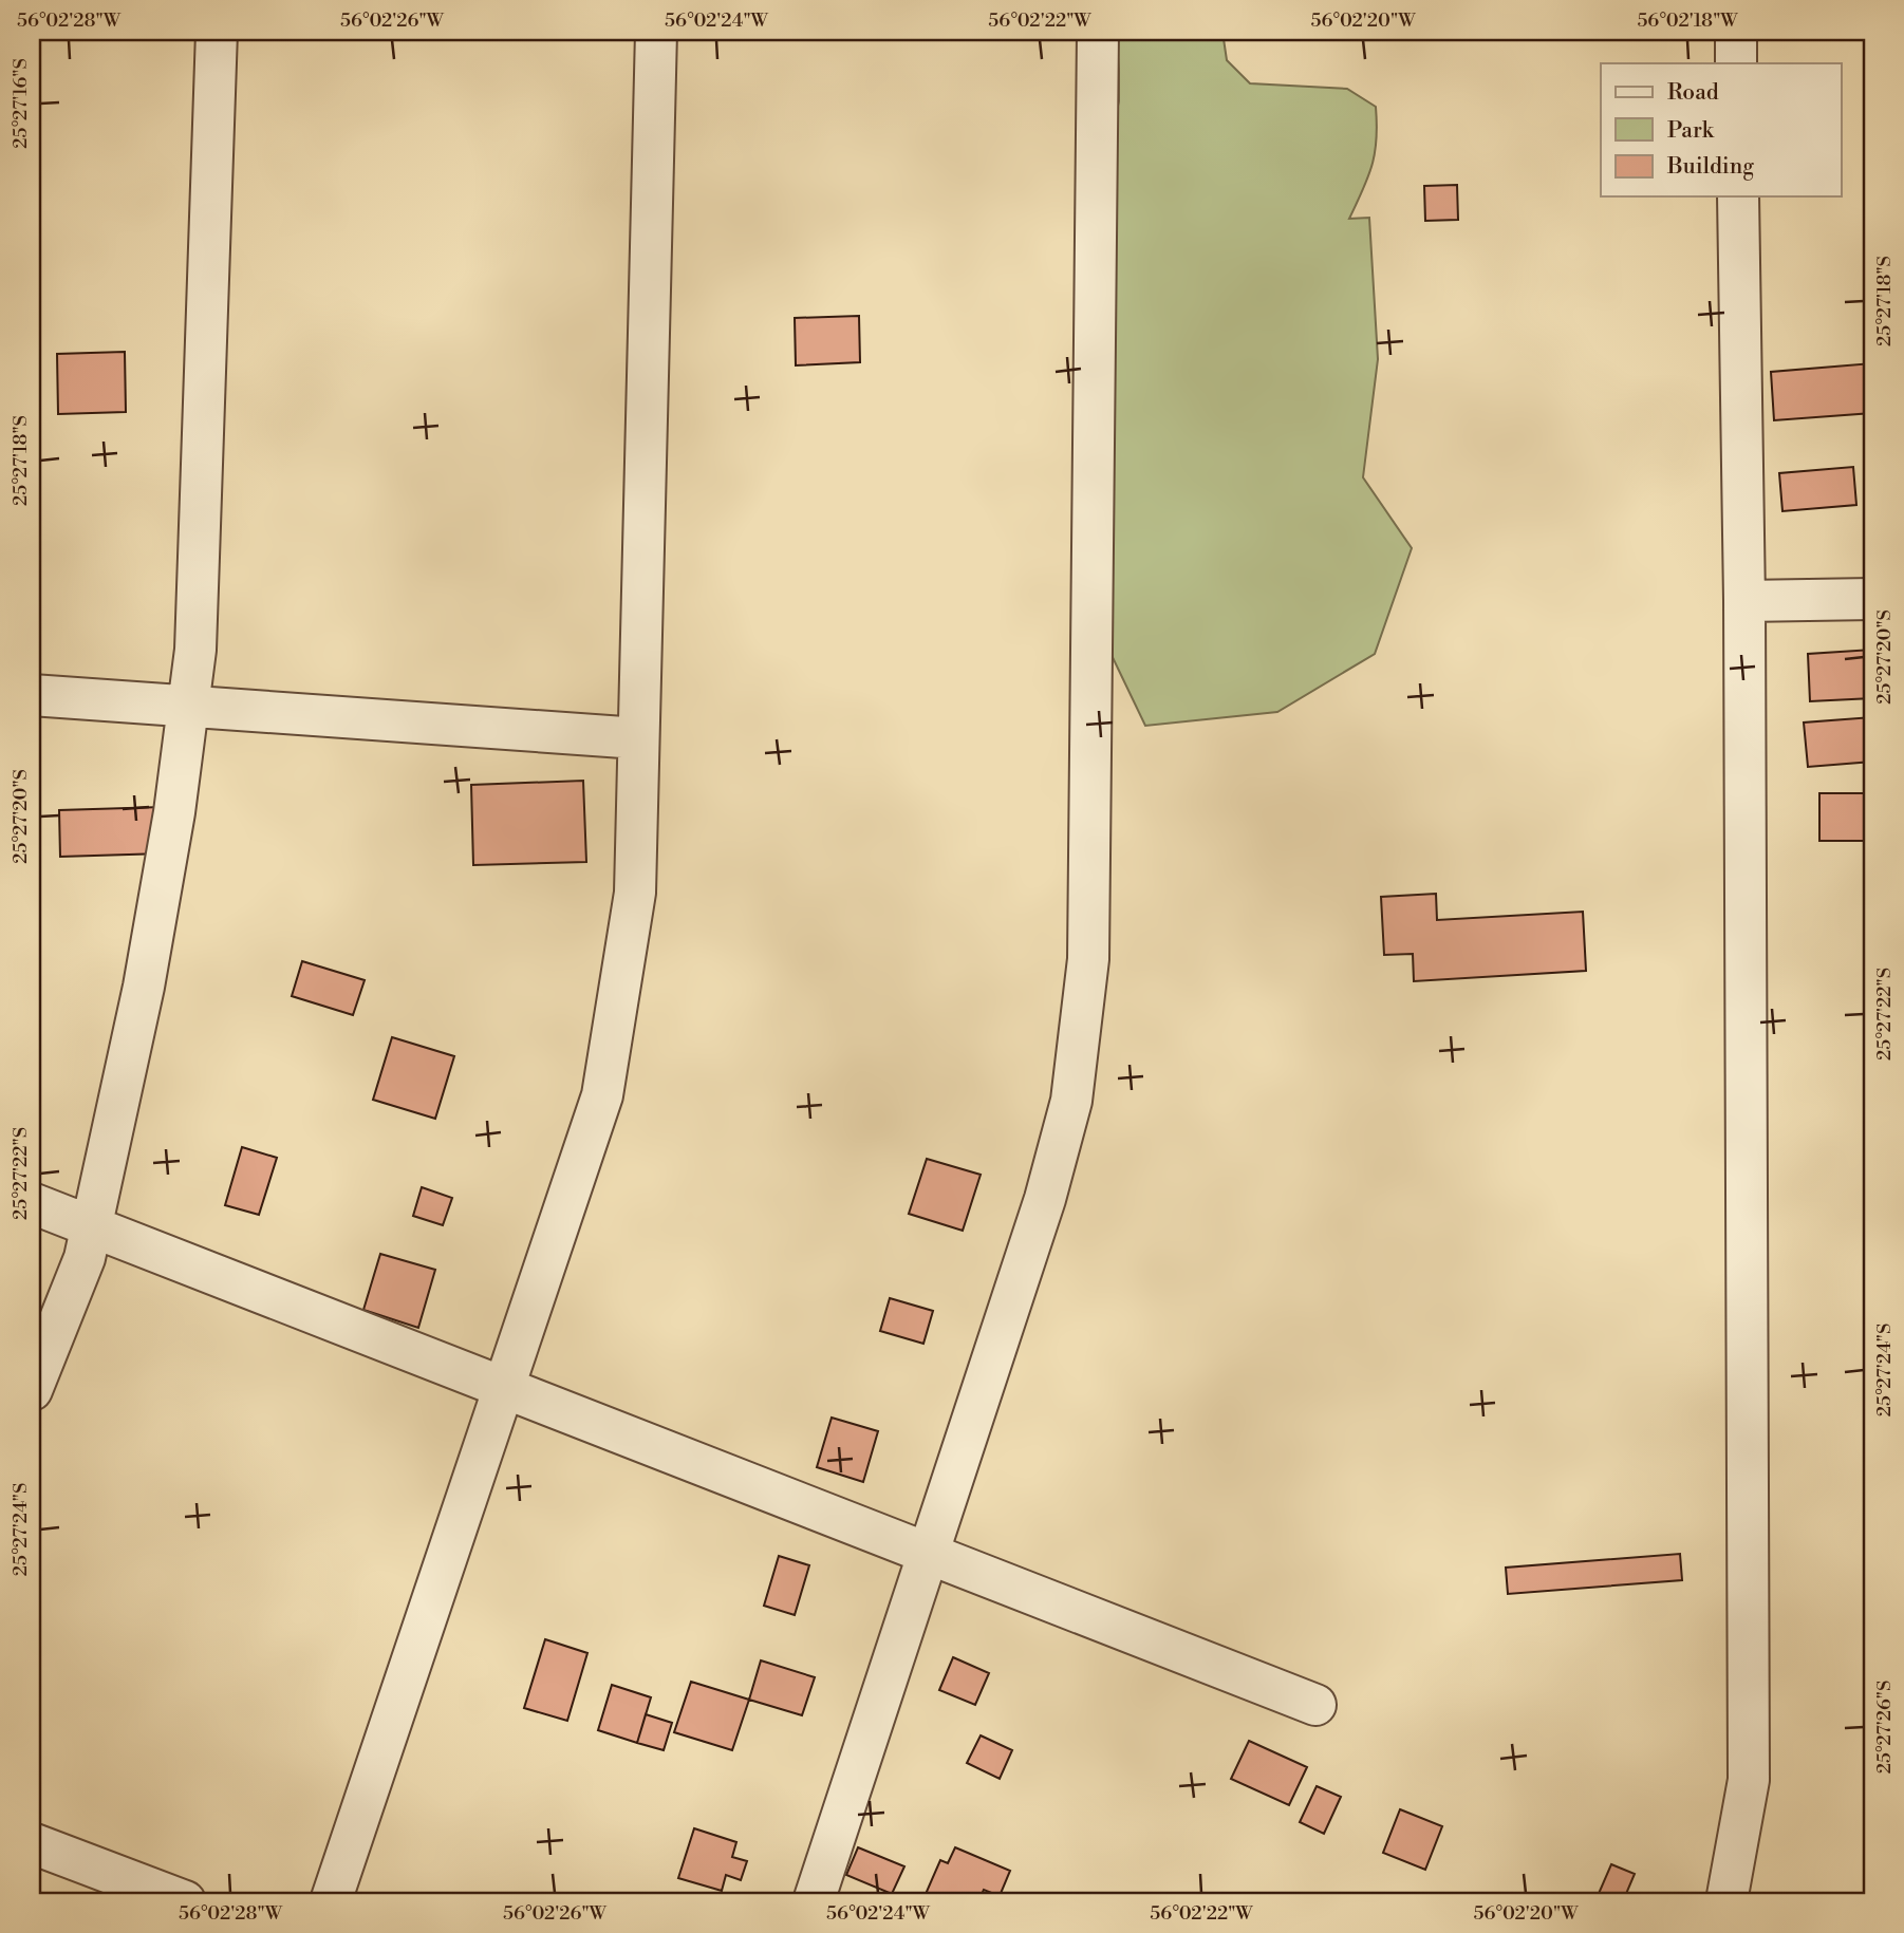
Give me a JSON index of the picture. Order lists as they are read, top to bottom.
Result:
{
  "legend": ["Road", "Park", "Building"],
  "coordinates": [
    "56°02'28\"W",
    "56°02'26\"W",
    "56°02'24\"W",
    "56°02'22\"W",
    "56°02'20\"W",
    "56°02'18\"W",
    "25°27'16\"S",
    "25°27'18\"S",
    "25°27'20\"S",
    "25°27'22\"S",
    "25°27'24\"S",
    "25°27'26\"S"
  ]
}
